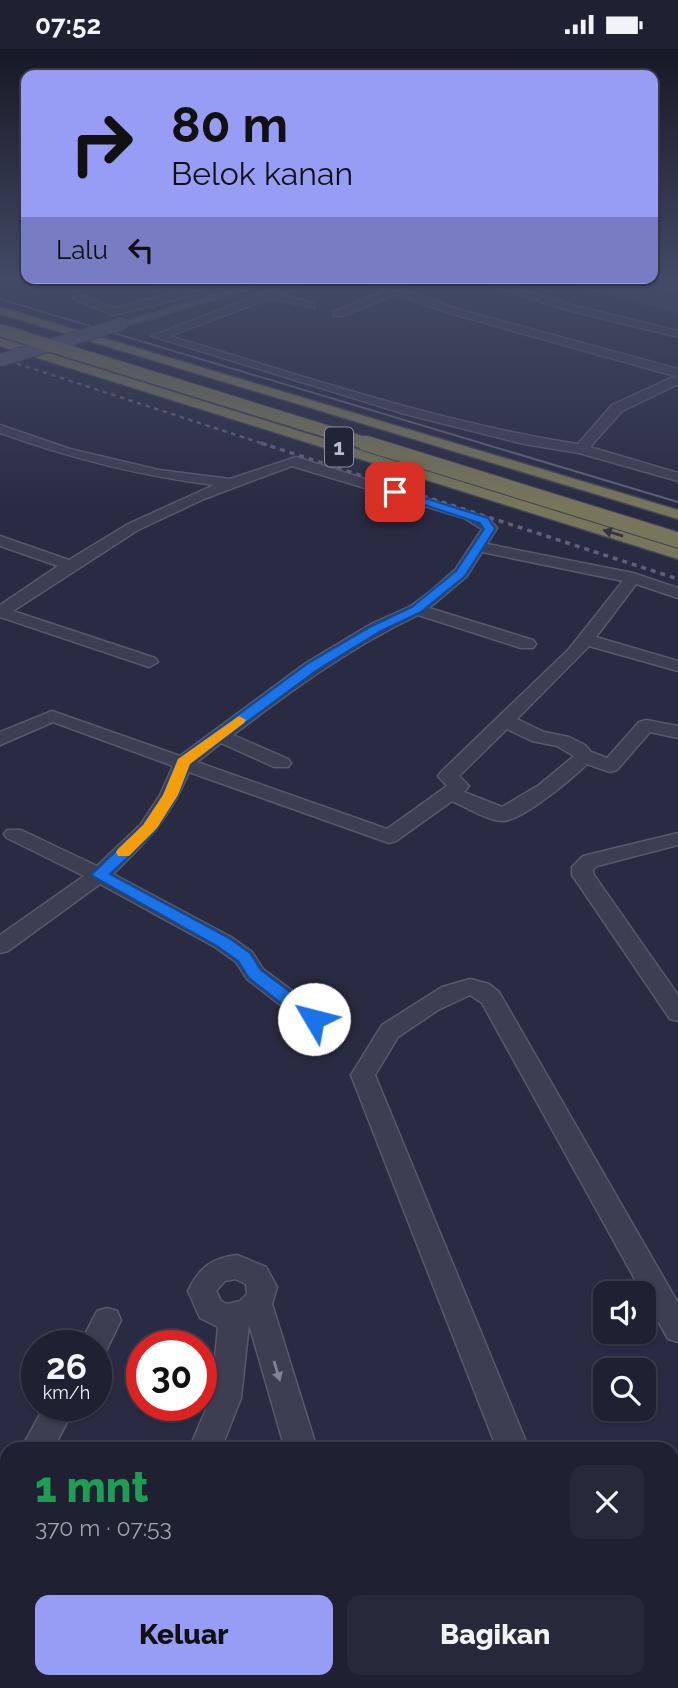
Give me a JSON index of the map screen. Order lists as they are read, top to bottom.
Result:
{
  "streets": {
    "highway": ["1"]
  },
  "page": {
    "status": "07:52",
    "turn": ["80 m", "Belok kanan"],
    "then": "Lalu",
    "speed": "26 km/h",
    "limit": "30",
    "heading": ["1 mnt", "370 m · 07:53"],
    "buttons": ["Keluar", "Bagikan"]
  }
}
